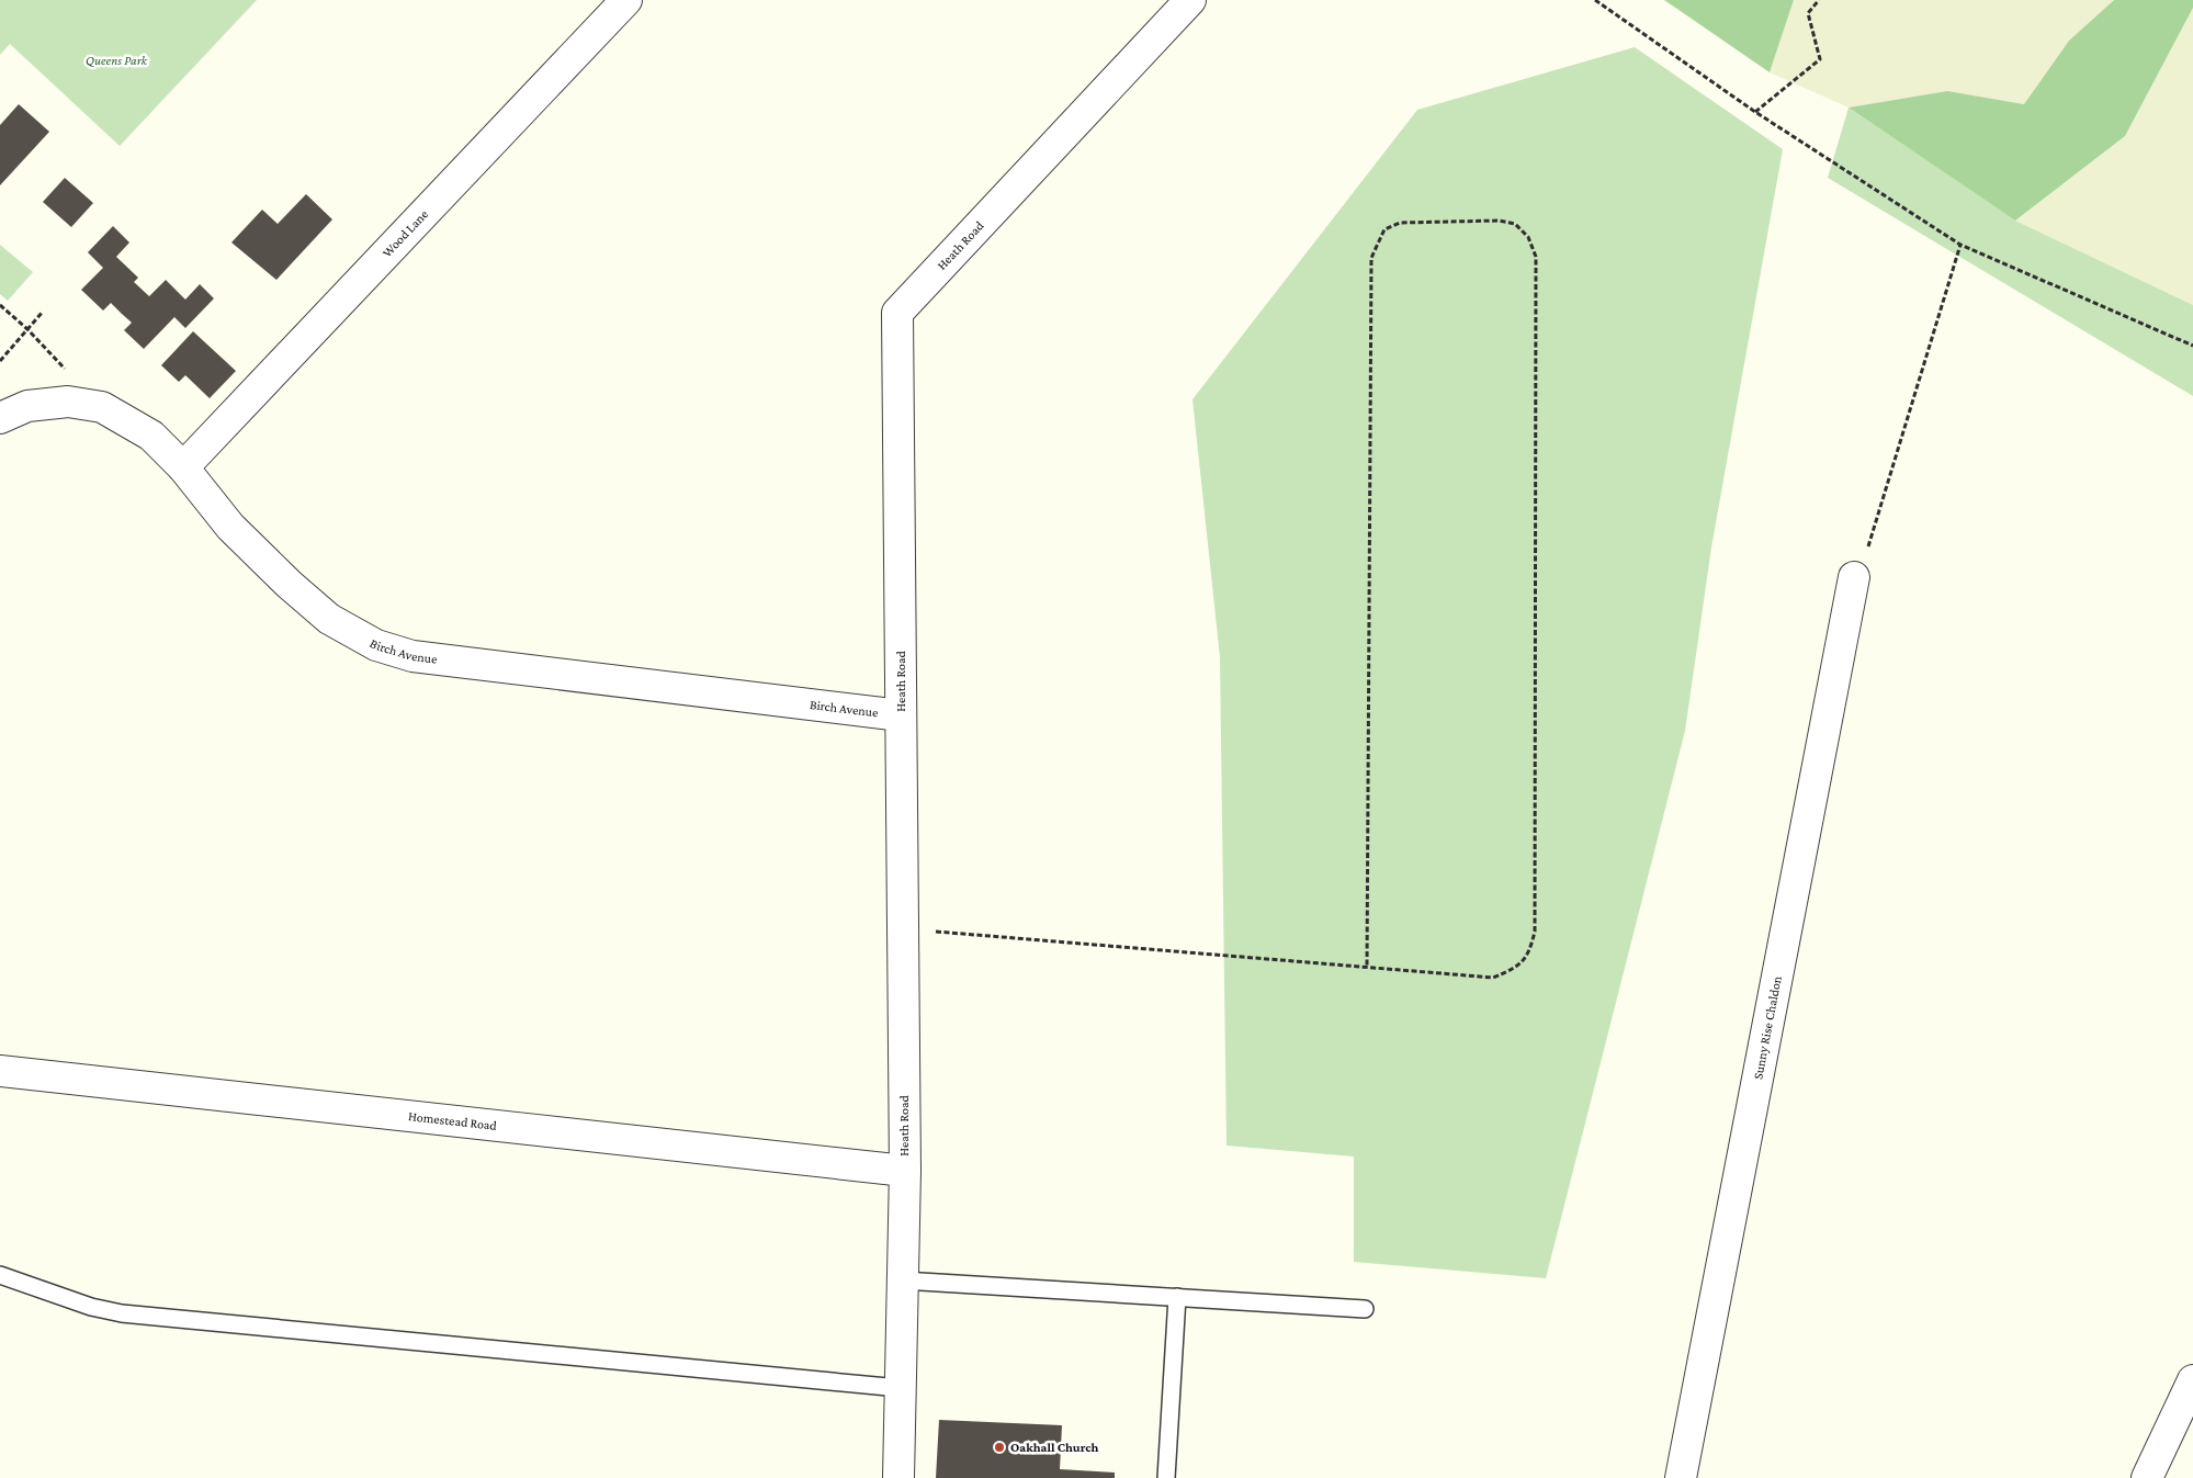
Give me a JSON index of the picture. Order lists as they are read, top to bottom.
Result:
{
  "streets": {
    "street": [
      "Wood Lane",
      "Heath Road",
      "Birch Avenue",
      "Sunny Rise Chaldon",
      "Homestead Road"
    ]
  },
  "crossings": [
    ["Wood Lane", "Birch Avenue"],
    ["Heath Road", "Birch Avenue"],
    ["Heath Road", "Homestead Road"]
  ],
  "parks": ["Queens Park"],
  "places": ["Oakhall Church"]
}
